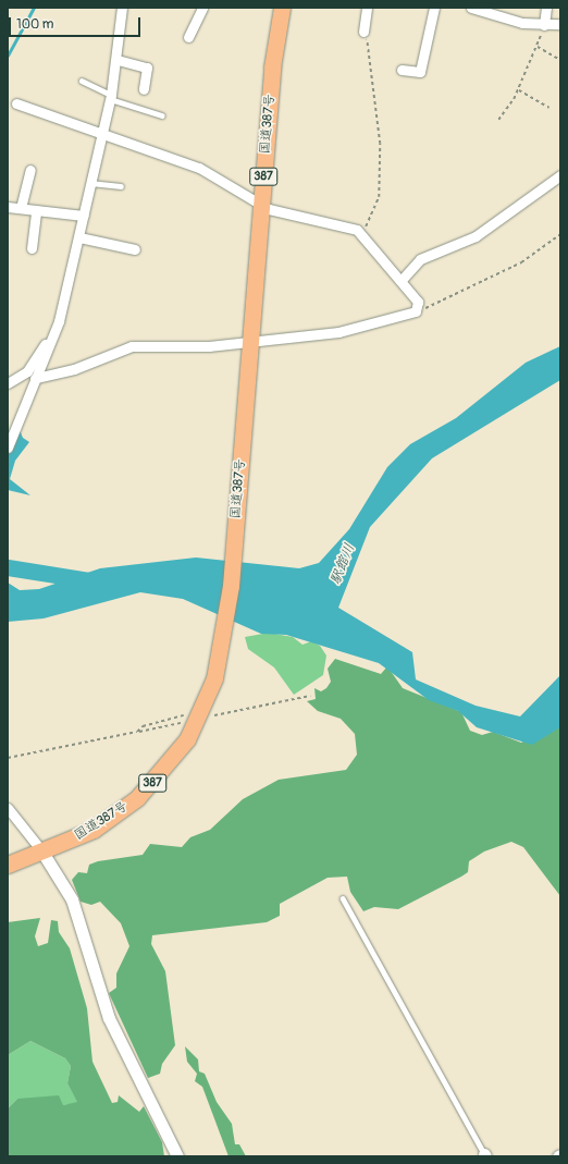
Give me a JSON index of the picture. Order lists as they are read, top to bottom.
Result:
{
  "streets": {
    "highway": ["国道387号", "387"]
  },
  "water": ["駅館川"],
  "scale_bar": "100 m"
}
